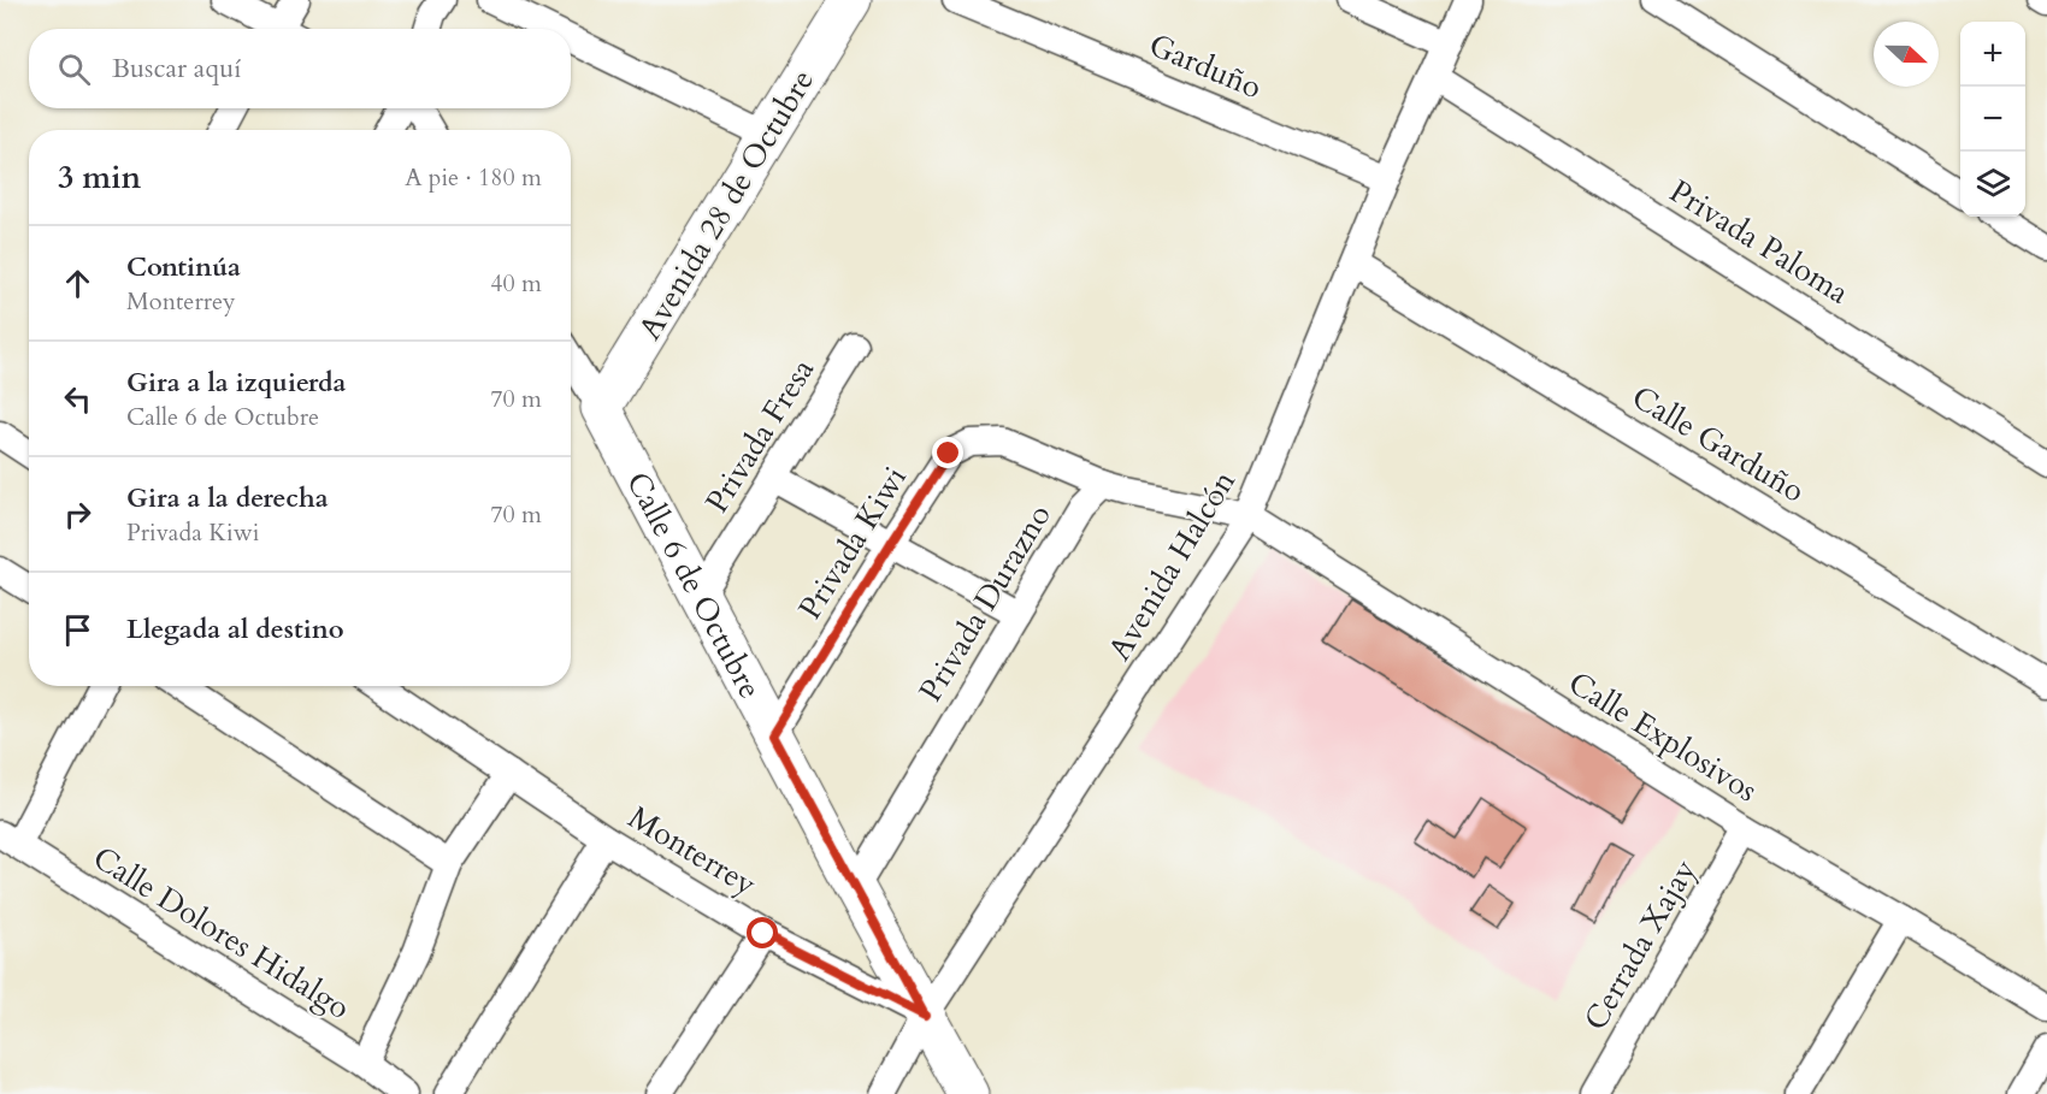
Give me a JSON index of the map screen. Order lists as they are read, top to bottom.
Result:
{
  "streets": {
    "street": [
      "Garduño",
      "Avenida 28 de Octubre",
      "Privada Paloma",
      "Privada Fresa",
      "Calle Garduño",
      "Privada Kiwi",
      "Avenida Halcón",
      "Calle 6 de Octubre",
      "Privada Durazno",
      "Calle Explosivos",
      "Monterrey",
      "Calle Dolores Hidalgo",
      "Cerrada Xajay"
    ]
  },
  "crossings": [
    ["Garduño", "Avenida Halcón"],
    ["Avenida 28 de Octubre", "Calle 6 de Octubre"],
    ["Privada Paloma", "Avenida Halcón"],
    ["Privada Fresa", "Calle 6 de Octubre"],
    ["Calle Garduño", "Avenida Halcón"],
    ["Privada Kiwi", "Calle 6 de Octubre"],
    ["Privada Kiwi", "Privada Durazno"],
    ["Avenida Halcón", "Calle 6 de Octubre"],
    ["Avenida Halcón", "Calle Explosivos"],
    ["Avenida Halcón", "Monterrey"],
    ["Calle 6 de Octubre", "Privada Durazno"],
    ["Calle 6 de Octubre", "Monterrey"],
    ["Calle Explosivos", "Cerrada Xajay"]
  ],
  "north": "right",
  "page": {
    "map_buttons": ["+", "−"],
    "search": "Buscar aquí",
    "heading": ["3 min", "A pie · 180 m"],
    "list": [
      ["Continúa", "Monterrey", "40 m"],
      ["Gira a la izquierda", "Calle 6 de Octubre", "70 m"],
      ["Gira a la derecha", "Privada Kiwi", "70 m"],
      "Llegada al destino"
    ]
  }
}
